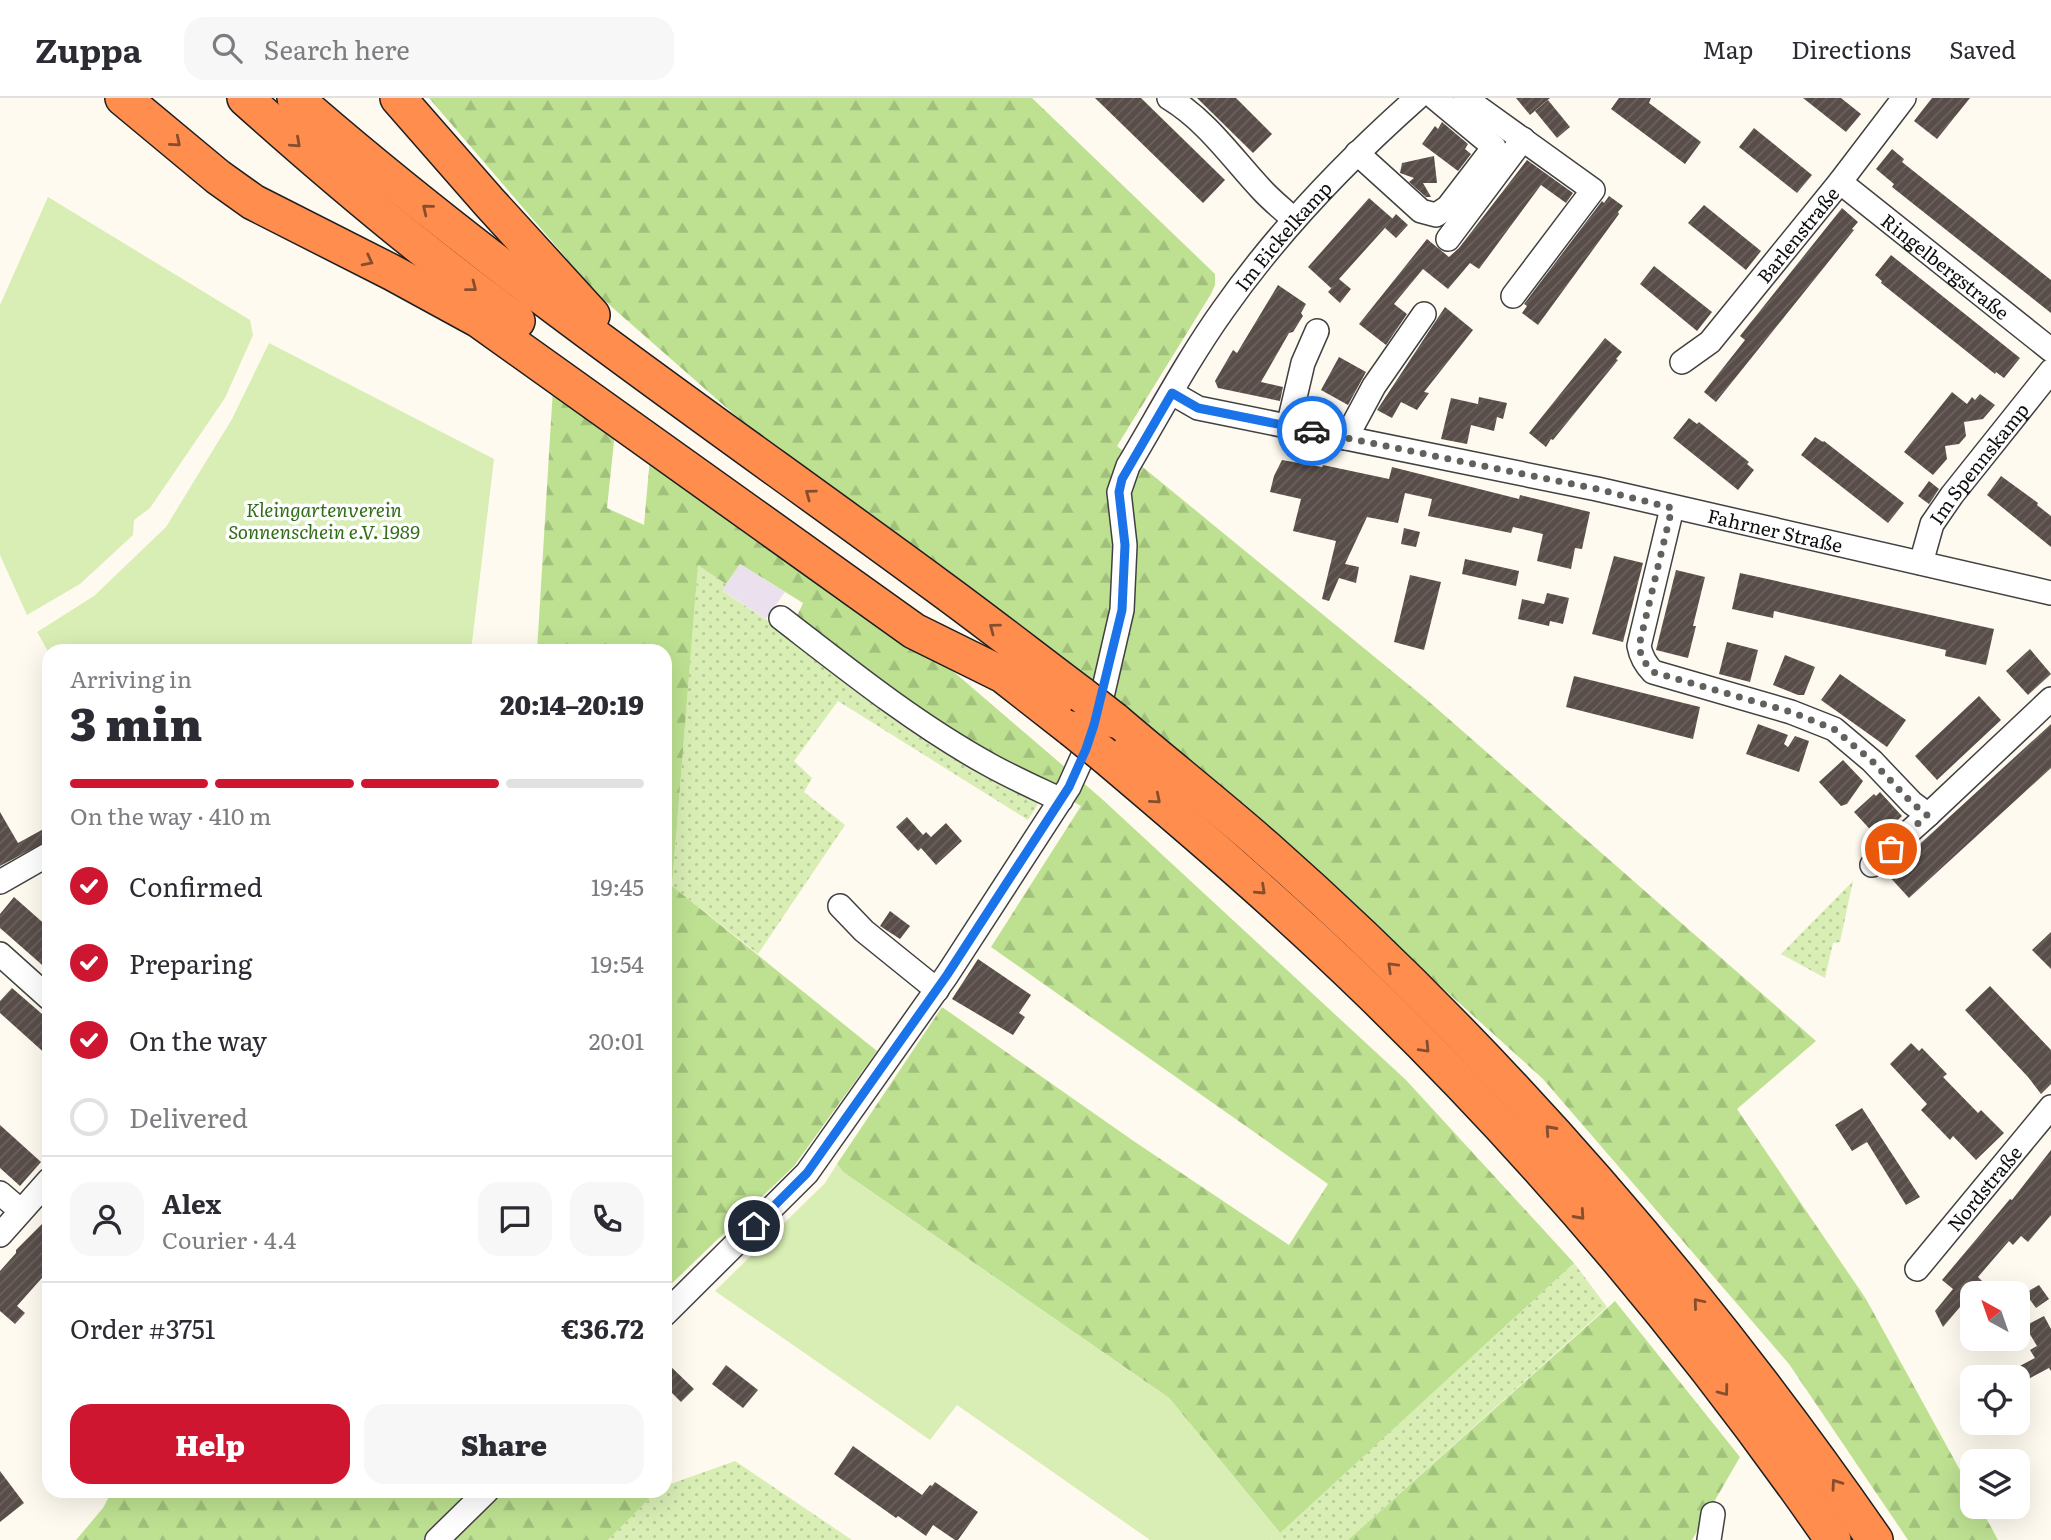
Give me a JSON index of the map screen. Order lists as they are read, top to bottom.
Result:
{
  "streets": {
    "street": [
      "Barlenstraße",
      "Im Eickelkamp",
      "Ringelbergstraße",
      "Im Spennskamp",
      "Fahrner Straße",
      "Nordstraße"
    ]
  },
  "crossings": [
    ["Barlenstraße", "Ringelbergstraße"],
    ["Im Eickelkamp", "Fahrner Straße"],
    ["Im Spennskamp", "Fahrner Straße"]
  ],
  "parks": ["Kleingartenverein Sonnenschein e.V. 1989"],
  "north": "top left",
  "page": {
    "header": "Zuppa",
    "search": "Search here",
    "nav": ["Map", "Directions", "Saved"],
    "heading": ["3 min", "Arriving in", "20:14–20:19"],
    "panel": [
      "Alex",
      "Courier · 4.4",
      "Order #3751",
      "€36.72"
    ],
    "bar": "On the way · 410 m",
    "list": [
      ["Confirmed", "19:45"],
      ["Preparing", "19:54"],
      ["On the way", "20:01"],
      "Delivered"
    ],
    "buttons": ["Help", "Share"]
  }
}
